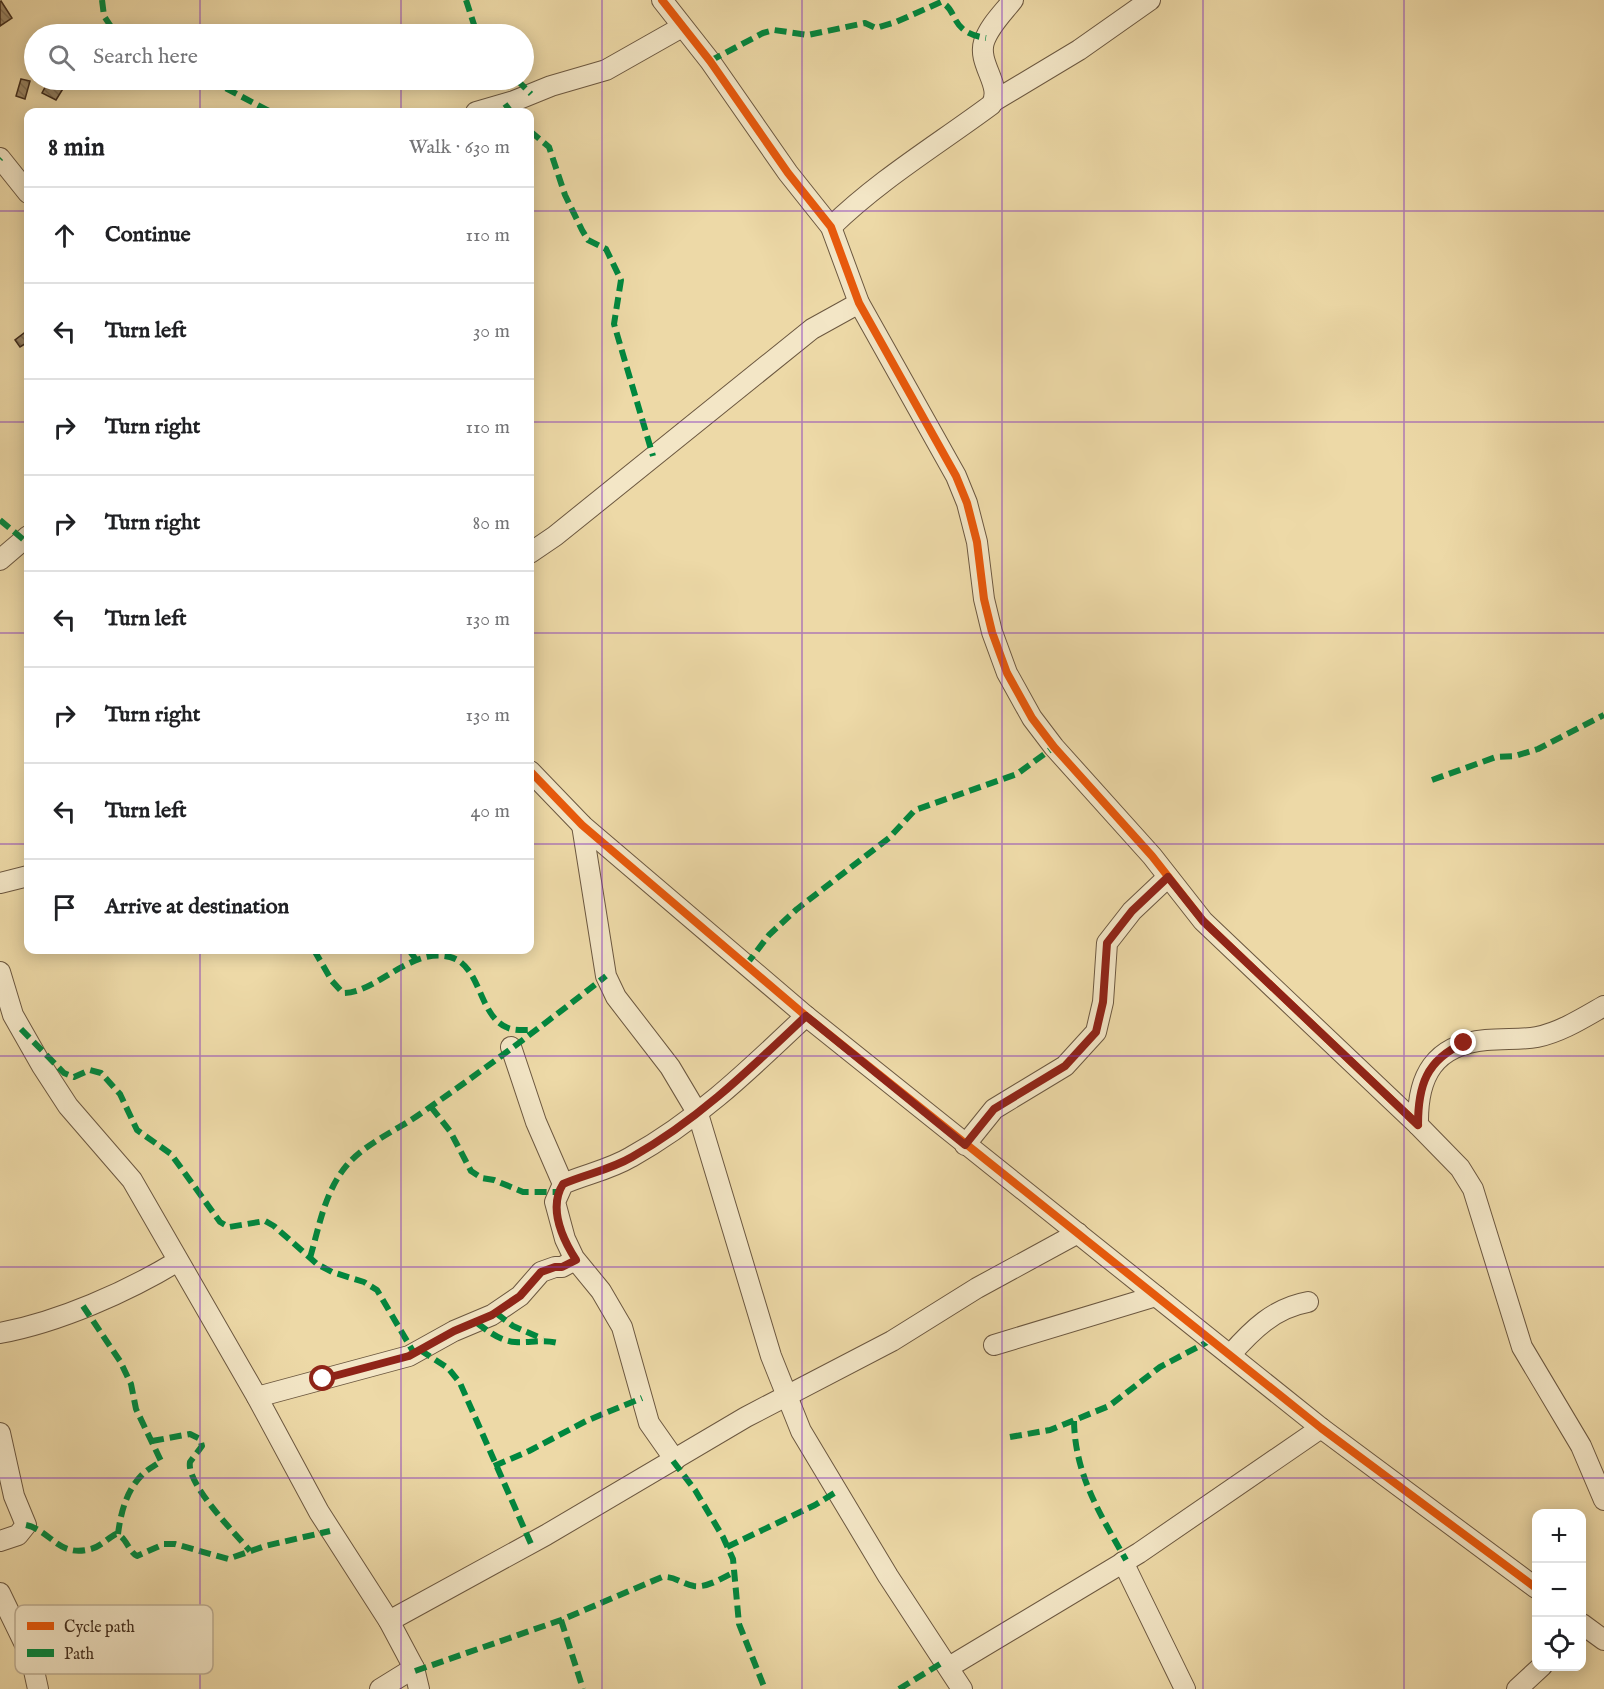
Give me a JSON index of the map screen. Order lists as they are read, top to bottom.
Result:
{
  "legend": ["Cycle path", "Path"],
  "page": {
    "search": "Search here",
    "heading": ["8 min", "Walk · 630 m"],
    "list": [
      ["Continue", "110 m"],
      ["Turn left", "30 m"],
      ["Turn right", "110 m"],
      ["Turn right", "80 m"],
      ["Turn left", "130 m"],
      ["Turn right", "130 m"],
      ["Turn left", "40 m"],
      "Arrive at destination"
    ],
    "map_buttons": ["+", "−"]
  }
}
